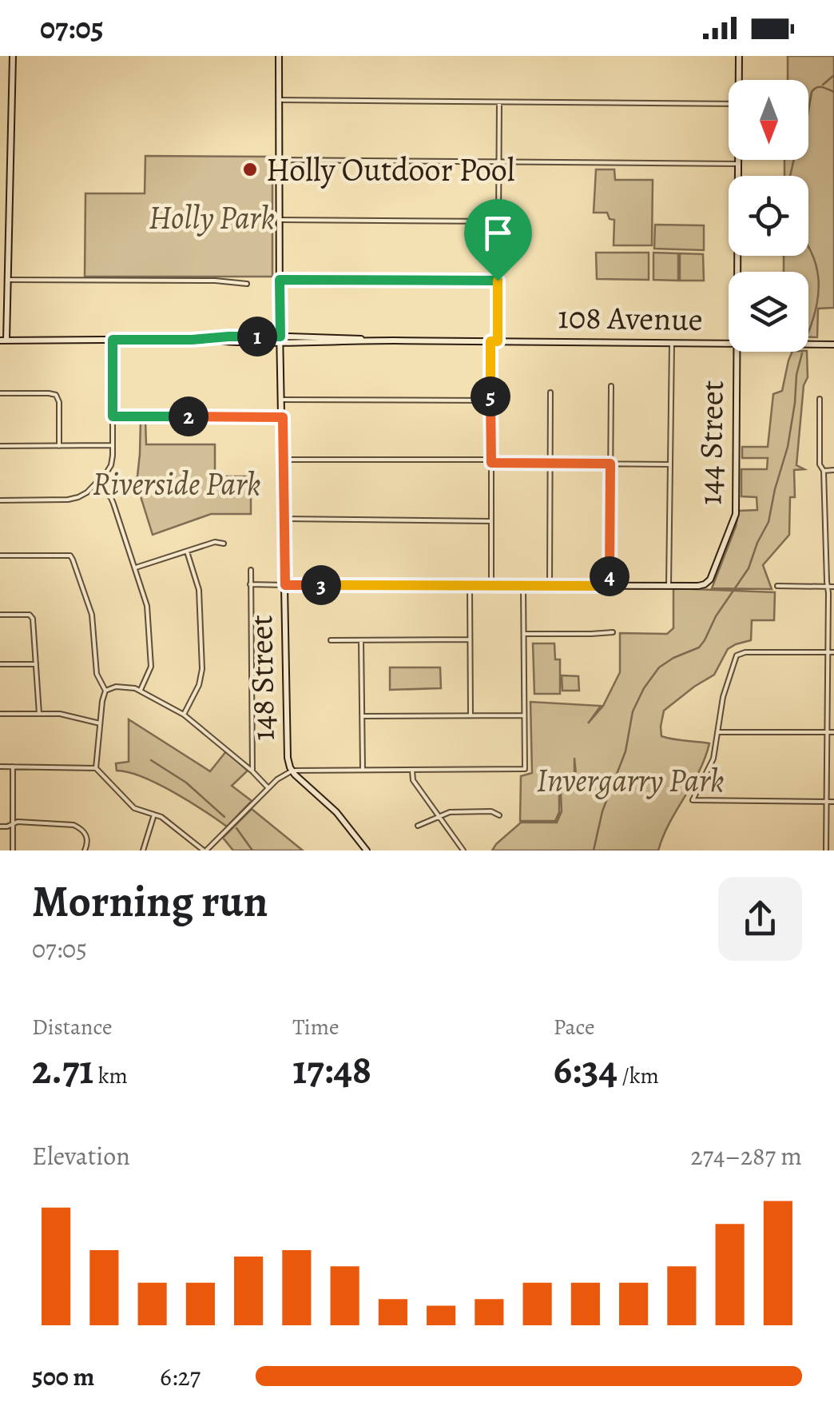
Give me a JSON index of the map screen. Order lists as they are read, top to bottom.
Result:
{
  "streets": {
    "main road": ["108 Avenue", "144 Street", "148 Street"]
  },
  "crossings": [
    ["108 Avenue", "148 Street"]
  ],
  "parks": ["Holly Park", "Riverside Park", "Invergarry Park"],
  "places": ["Holly Outdoor Pool"],
  "north": "bottom",
  "page": {
    "status": "07:05",
    "pins": [
      "1",
      "5",
      "2",
      "4",
      "3"
    ],
    "heading": ["Morning run", "07:05"],
    "stats": [
      ["Distance", "2.71 km"],
      ["Time", "17:48"],
      ["Pace", "6:34 /km"]
    ],
    "chart": ["Elevation", "274–287 m"],
    "list": [
      {
        "name": "500 m",
        "note": "6:27"
      }
    ]
  }
}
